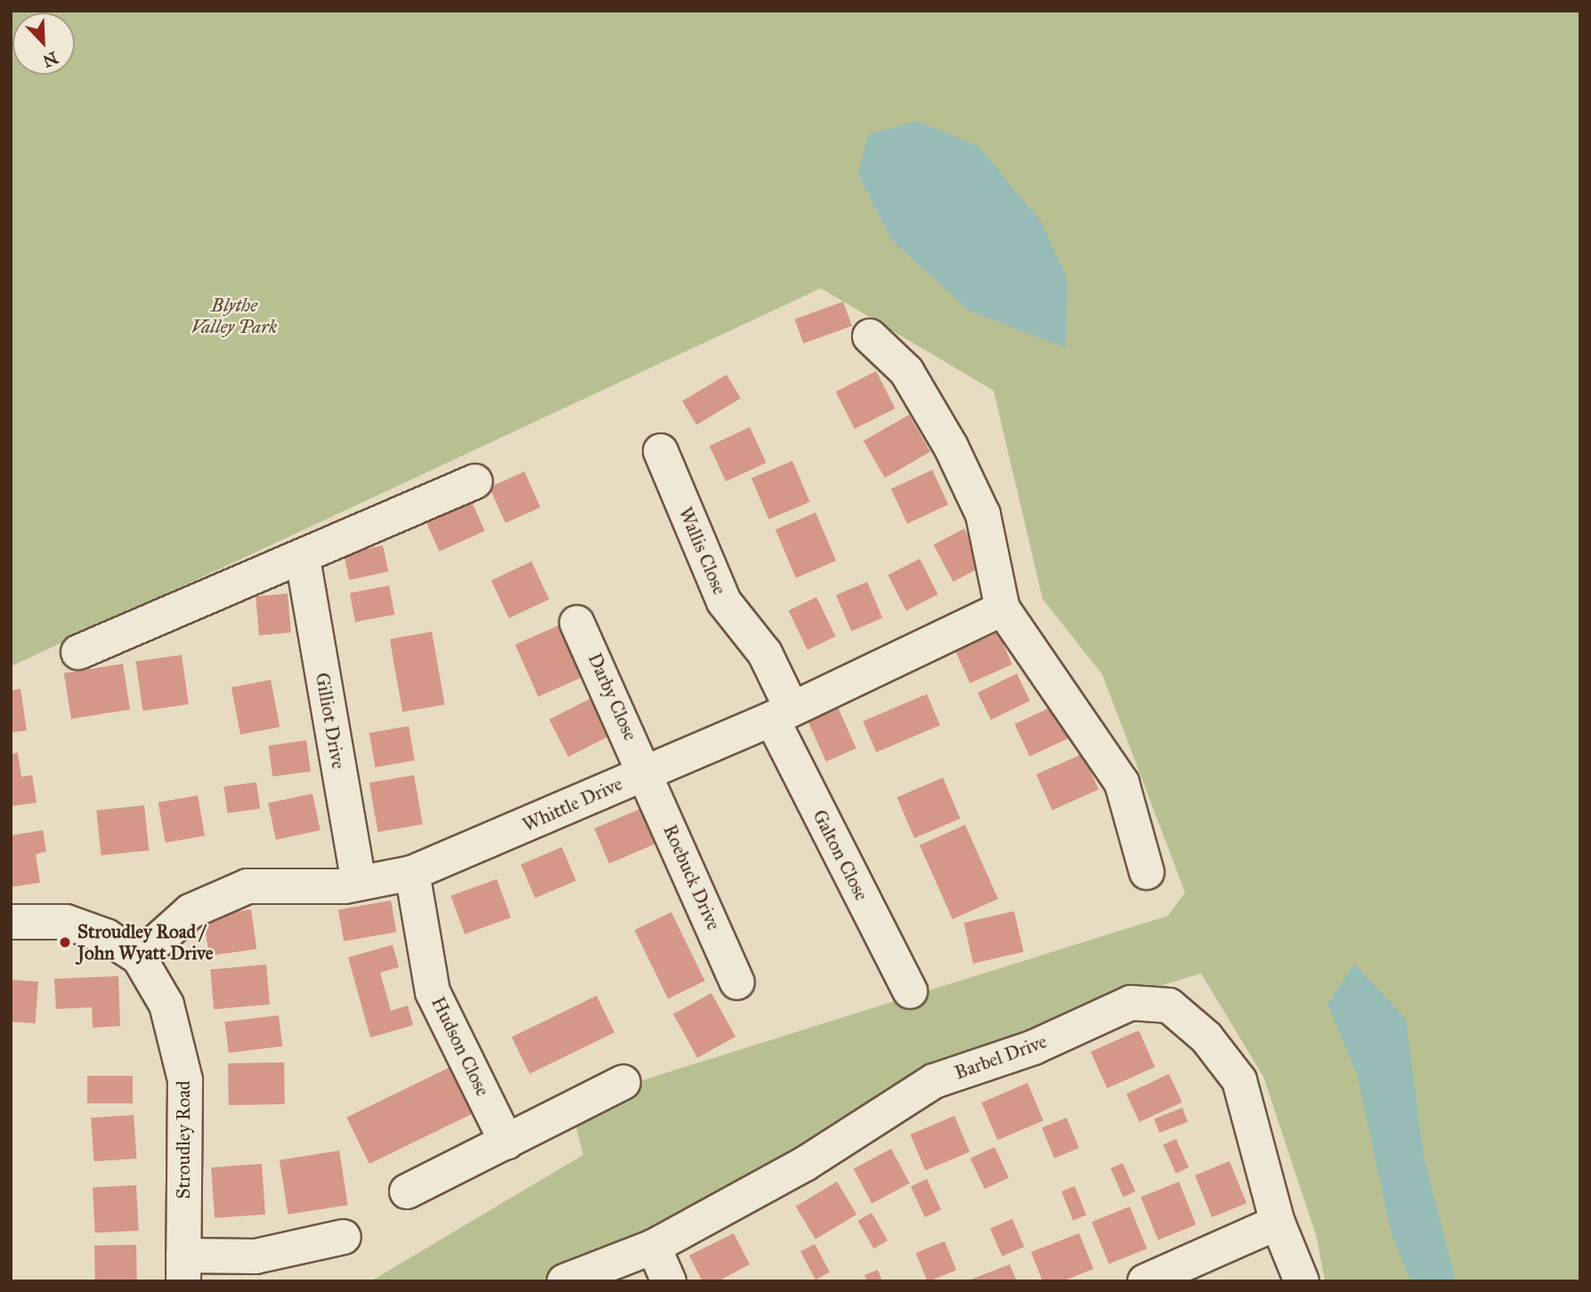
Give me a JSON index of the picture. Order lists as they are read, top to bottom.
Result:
{
  "streets": {
    "street": [
      "Wallis Close",
      "Darby Close",
      "Gilliot Drive",
      "Whittle Drive",
      "Galton Close",
      "Roebuck Drive",
      "Hudson Close",
      "Barbel Drive",
      "Stroudley Road"
    ]
  },
  "crossings": [
    ["Wallis Close", "Whittle Drive"],
    ["Wallis Close", "Galton Close"],
    ["Darby Close", "Whittle Drive"],
    ["Darby Close", "Roebuck Drive"],
    ["Gilliot Drive", "Whittle Drive"],
    ["Whittle Drive", "Galton Close"],
    ["Whittle Drive", "Roebuck Drive"],
    ["Whittle Drive", "Hudson Close"],
    ["Whittle Drive", "Stroudley Road"]
  ],
  "parks": ["Blythe Valley Park"],
  "places": ["Stroudley Road / John Wyatt Drive"],
  "north": "bottom right"
}
